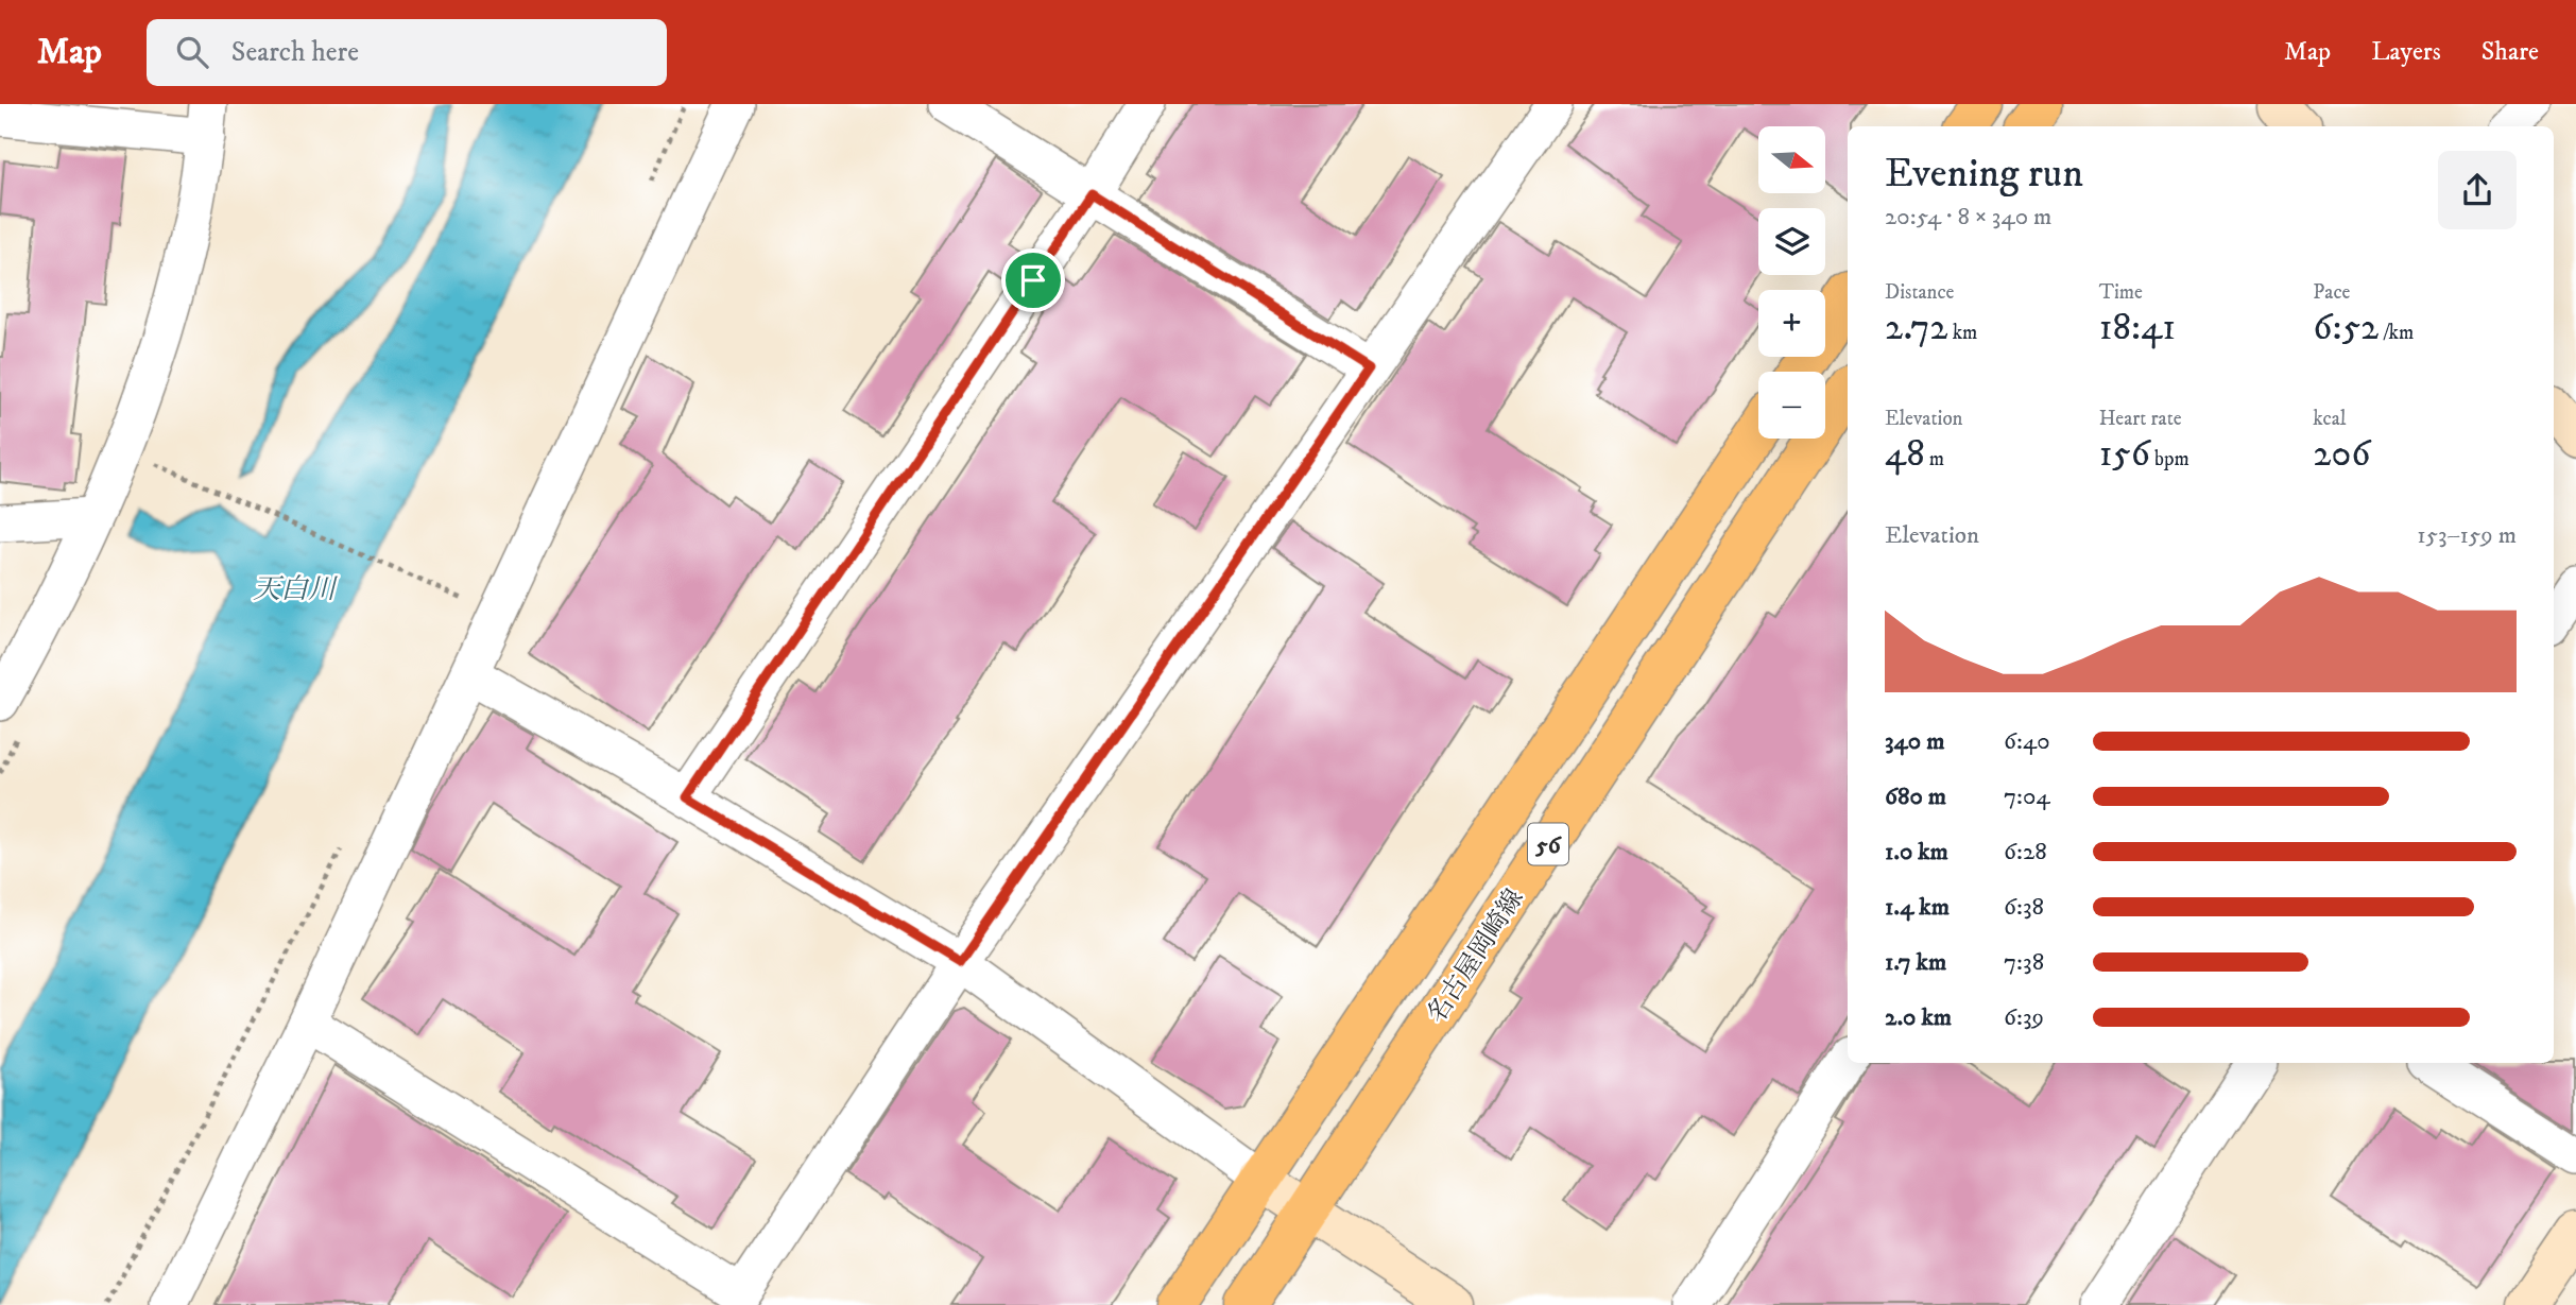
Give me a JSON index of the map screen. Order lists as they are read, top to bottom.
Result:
{
  "streets": {
    "main road": ["56", "名古屋岡崎線"]
  },
  "water": ["天白川"],
  "north": "right",
  "page": {
    "header": "Map",
    "search": "Search here",
    "nav": ["Map", "Layers", "Share"],
    "map_buttons": ["+", "−"],
    "heading": ["Evening run", "20:54 · 8 × 340 m"],
    "stats": [
      ["Distance", "2.72 km"],
      ["Time", "18:41"],
      ["Pace", "6:52 /km"],
      ["Elevation", "48 m"],
      ["Heart rate", "156 bpm"],
      ["kcal", "206"]
    ],
    "chart": ["Elevation", "153–159 m"],
    "list": [
      {
        "name": "340 m",
        "note": "6:40"
      },
      {
        "name": "680 m",
        "note": "7:04"
      },
      {
        "name": "1.0 km",
        "note": "6:28"
      },
      {
        "name": "1.4 km",
        "note": "6:38"
      },
      {
        "name": "1.7 km",
        "note": "7:38"
      },
      {
        "name": "2.0 km",
        "note": "6:39"
      }
    ]
  }
}
